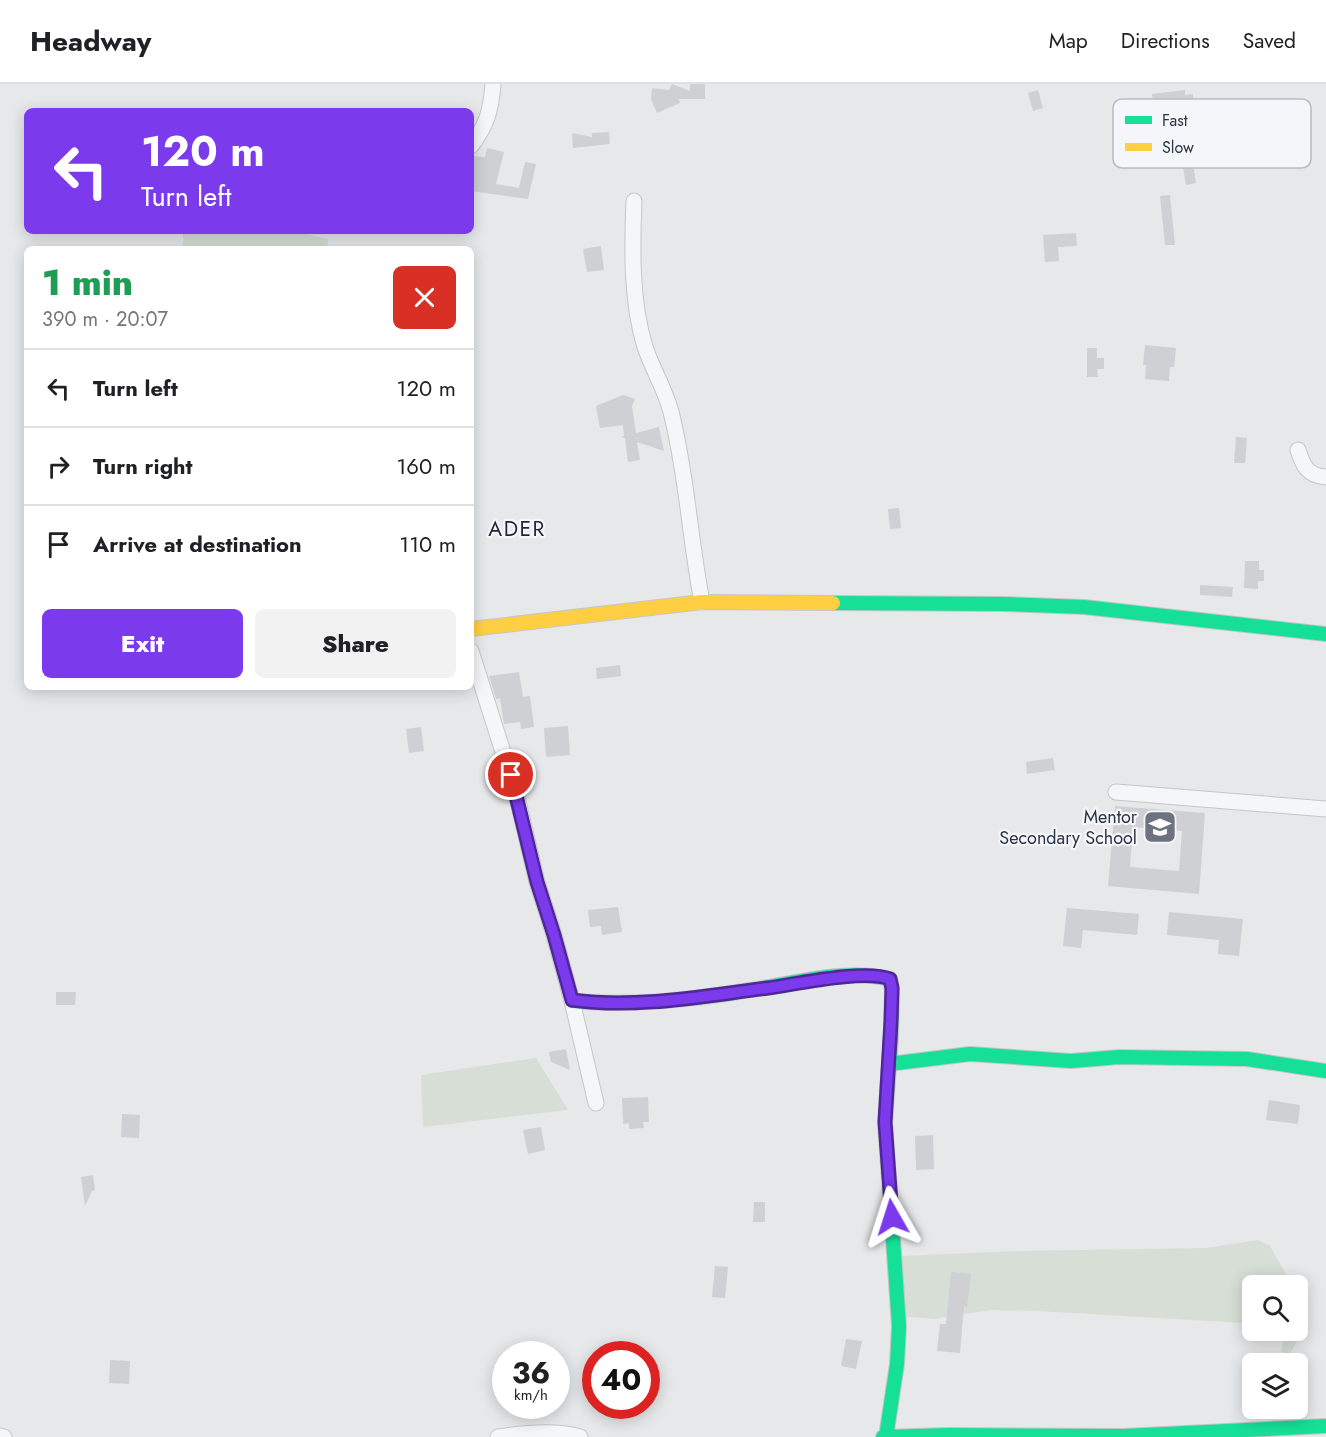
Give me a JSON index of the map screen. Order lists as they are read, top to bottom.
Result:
{
  "districts": ["ADER"],
  "places": {
    "school or university": ["Mentor Secondary School"]
  },
  "legend": ["Fast", "Slow"],
  "page": {
    "header": "Headway",
    "nav": ["Map", "Directions", "Saved"],
    "turn": ["120 m", "Turn left"],
    "heading": ["1 min", "390 m · 20:07"],
    "list": [
      {
        "name": "Turn left",
        "value": "120 m"
      },
      {
        "name": "Turn right",
        "value": "160 m"
      },
      {
        "name": "Arrive at destination",
        "value": "110 m"
      }
    ],
    "buttons": ["Exit", "Share"],
    "speed": "36 km/h",
    "limit": "40"
  }
}
